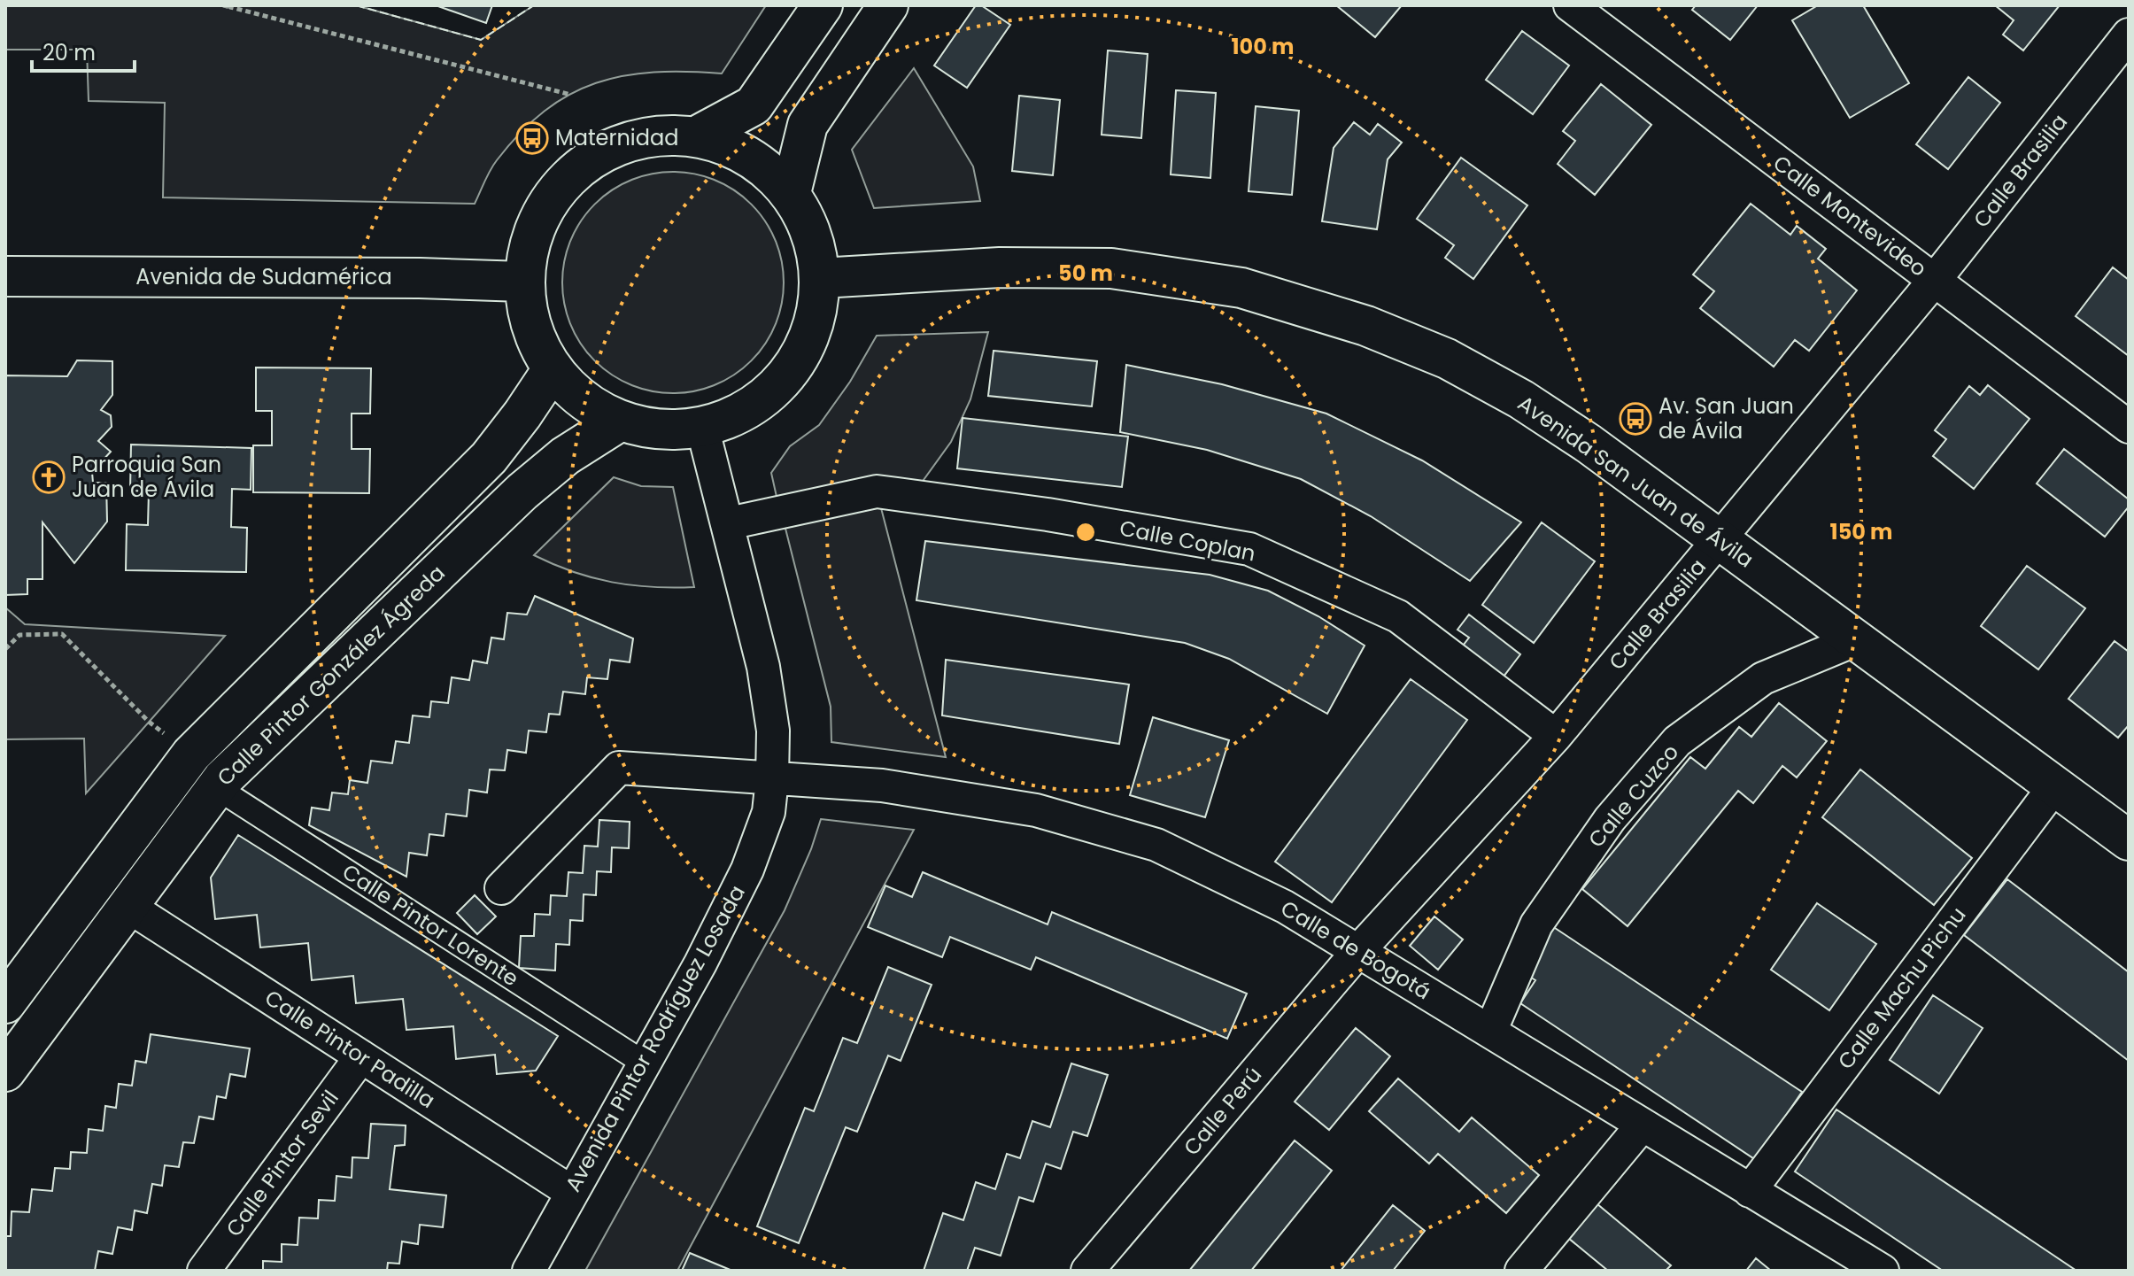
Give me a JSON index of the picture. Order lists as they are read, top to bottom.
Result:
{
  "streets": {
    "street": [
      "Calle Brasilia",
      "Calle Montevideo",
      "Avenida de Sudamérica",
      "Avenida San Juan de Ávila",
      "Calle Coplan",
      "Calle Pintor González Ágreda",
      "Calle Cuzco",
      "Calle Pintor Lorente",
      "Calle de Bogotá",
      "Calle Machu Pichu",
      "Avenida Pintor Rodríguez Losada",
      "Calle Pintor Padilla",
      "Calle Perú",
      "Calle Pintor Sevil"
    ]
  },
  "crossings": [
    ["Calle Brasilia", "Calle Montevideo"],
    ["Calle Brasilia", "Avenida San Juan de Ávila"],
    ["Calle Brasilia", "Calle Coplan"],
    ["Calle Brasilia", "Calle de Bogotá"],
    ["Calle Brasilia", "Calle Perú"],
    ["Avenida San Juan de Ávila", "Calle Cuzco"],
    ["Avenida San Juan de Ávila", "Calle Machu Pichu"],
    ["Calle Coplan", "Avenida Pintor Rodríguez Losada"],
    ["Calle Pintor González Ágreda", "Calle Pintor Lorente"],
    ["Calle Pintor González Ágreda", "Calle Pintor Padilla"],
    ["Calle Cuzco", "Calle de Bogotá"],
    ["Calle Pintor Lorente", "Avenida Pintor Rodríguez Losada"],
    ["Calle de Bogotá", "Calle Machu Pichu"],
    ["Calle de Bogotá", "Avenida Pintor Rodríguez Losada"],
    ["Calle de Bogotá", "Calle Perú"],
    ["Avenida Pintor Rodríguez Losada", "Calle Pintor Padilla"],
    ["Calle Pintor Padilla", "Calle Pintor Sevil"]
  ],
  "places": {
    "bus stop": ["Maternidad", "Av. San Juan de Ávila"],
    "church": ["Parroquia San Juan de Ávila"]
  },
  "scale_bar": "20 m",
  "rings": ["100 m", "50 m", "150 m"]
}
